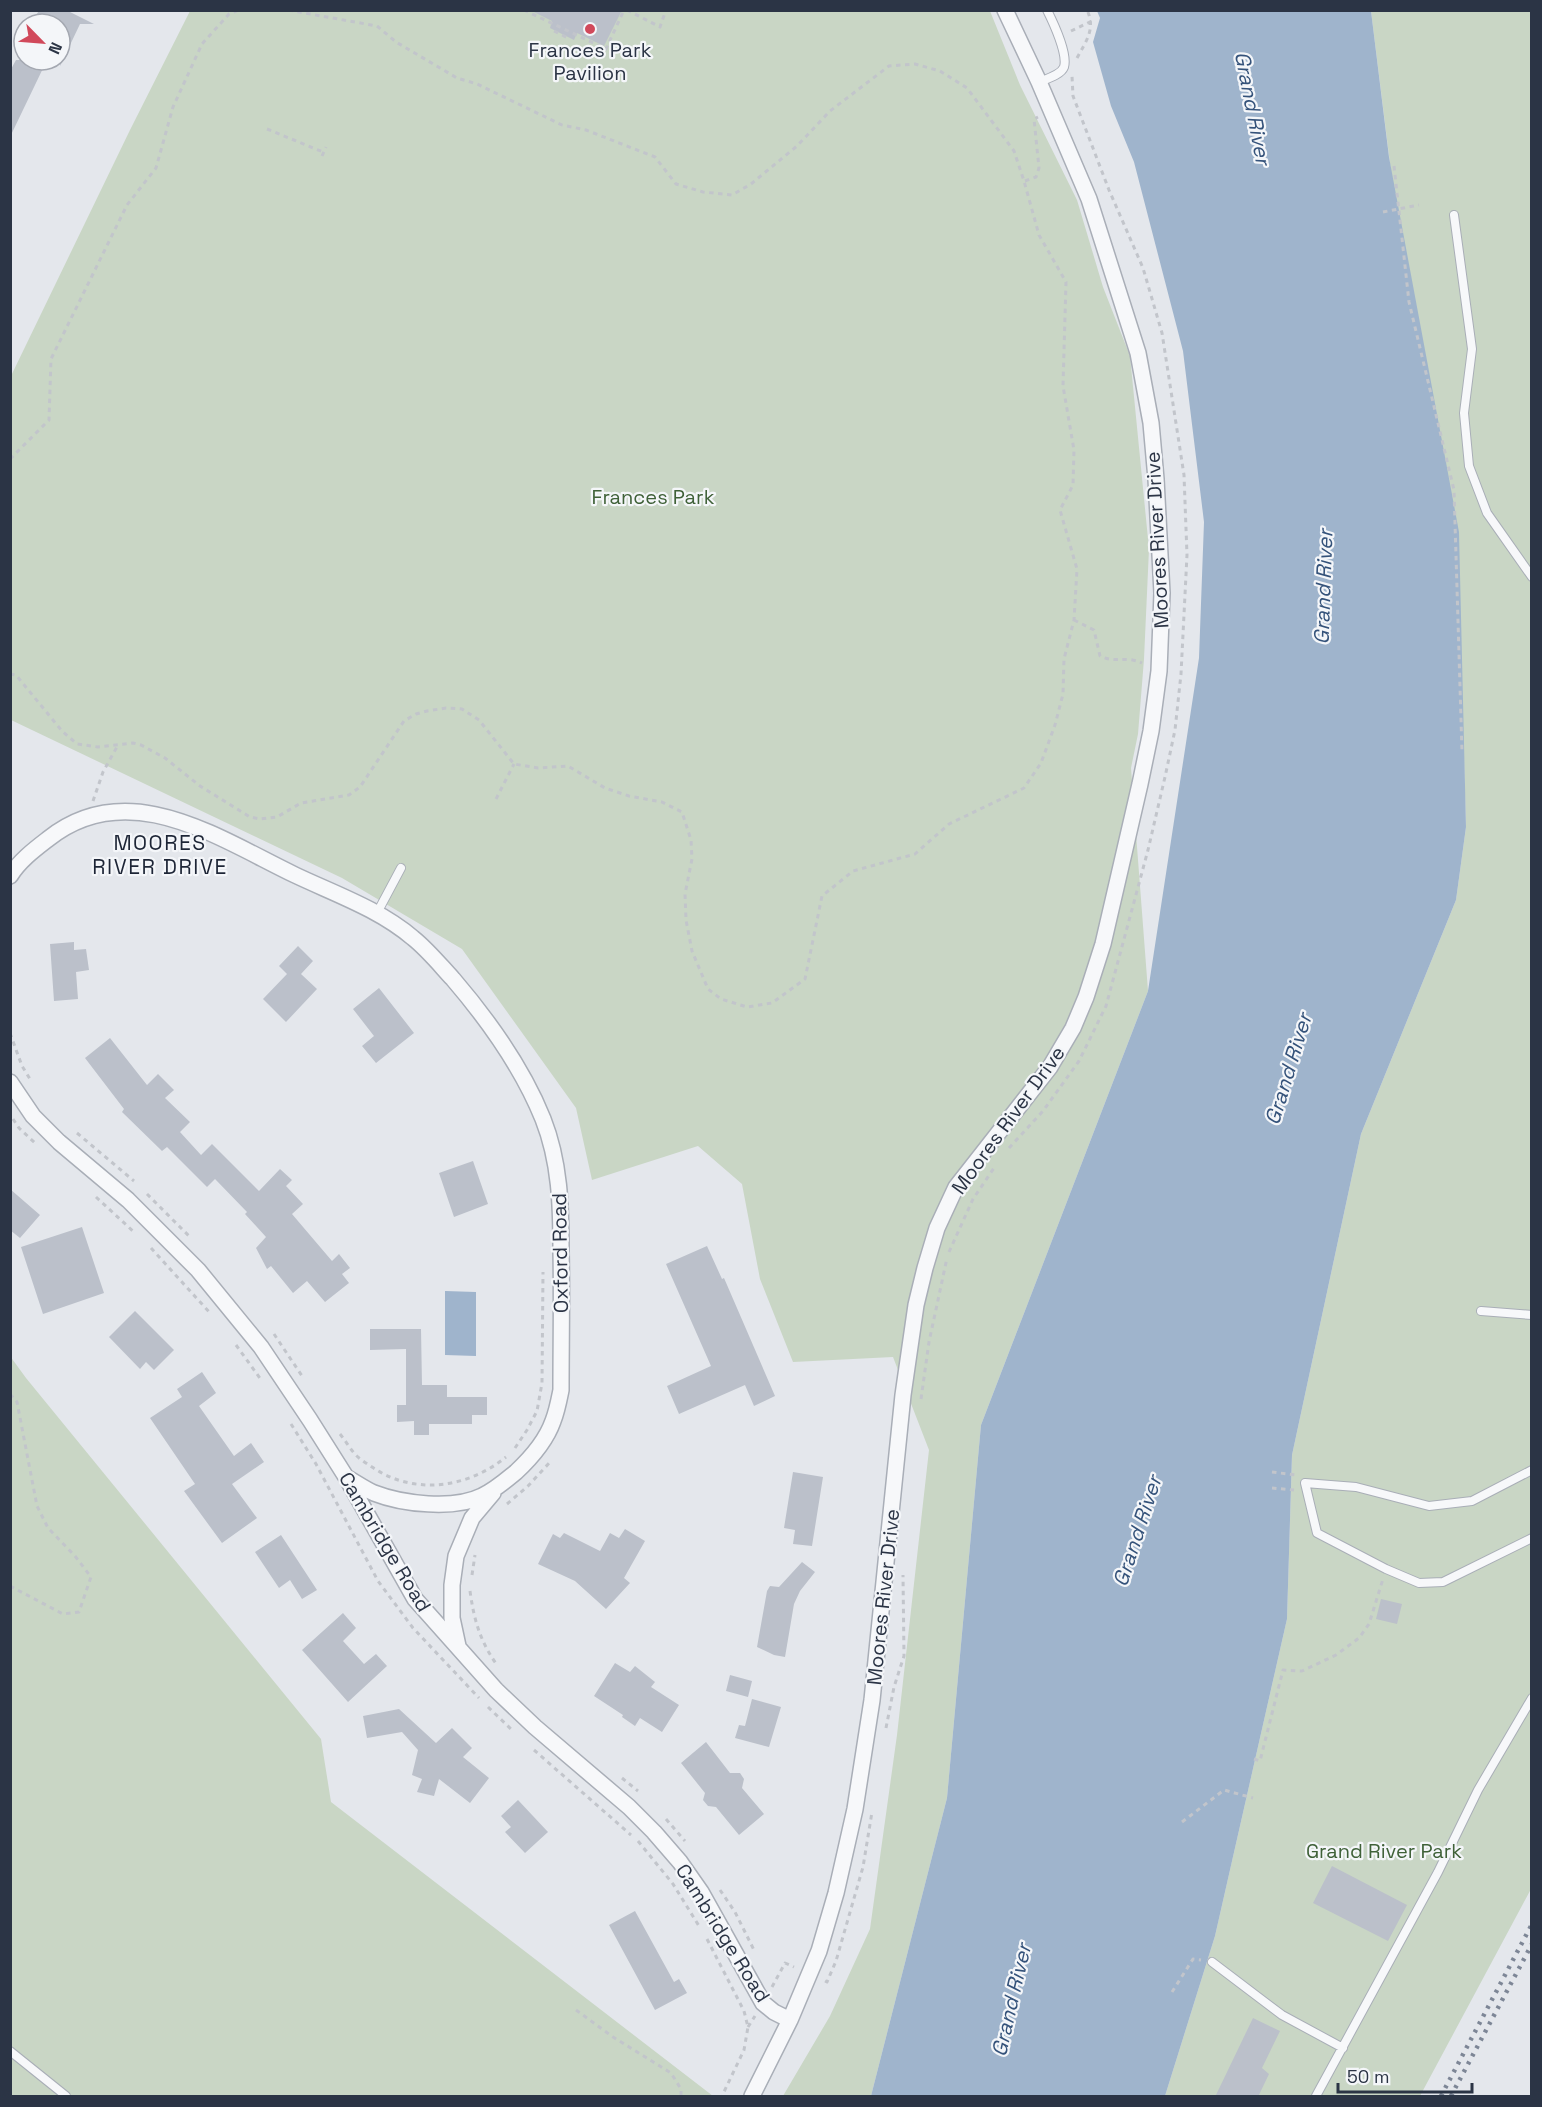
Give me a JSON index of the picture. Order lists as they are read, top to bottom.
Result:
{
  "streets": {
    "street": ["Moores River Drive", "Oxford Road", "Cambridge Road"]
  },
  "crossings": [
    ["Moores River Drive", "Cambridge Road"],
    ["Oxford Road", "Cambridge Road"]
  ],
  "districts": ["MOORES RIVER DRIVE"],
  "water": ["Grand River"],
  "parks": ["Frances Park", "Grand River Park"],
  "places": ["Frances Park Pavilion"],
  "scale_bar": "50 m",
  "north": "bottom right"
}
